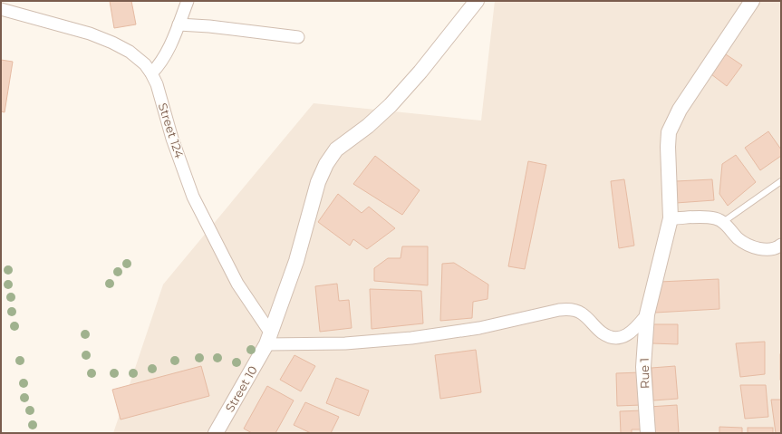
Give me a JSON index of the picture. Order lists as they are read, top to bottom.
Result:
{
  "streets": {
    "street": ["Street 124", "Rue 1", "Street 10"]
  },
  "crossings": [
    ["Street 124", "Street 10"]
  ]
}
